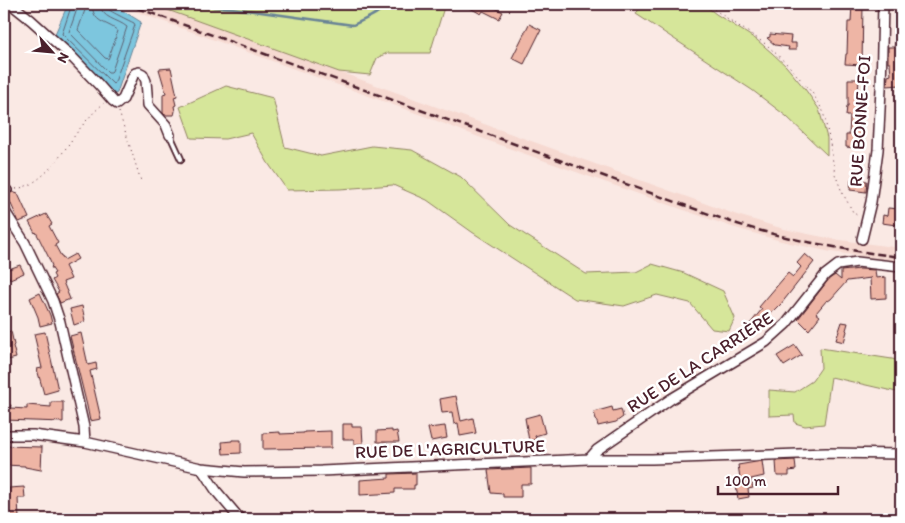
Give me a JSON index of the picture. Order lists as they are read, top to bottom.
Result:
{
  "streets": {
    "street": ["RUE BONNE-FOI", "RUE DE LA CARRIÈRE", "RUE DE L'AGRICULTURE"]
  },
  "crossings": [
    ["RUE DE LA CARRIÈRE", "RUE DE L'AGRICULTURE"]
  ],
  "scale_bar": "100 m",
  "north": "bottom right"
}
